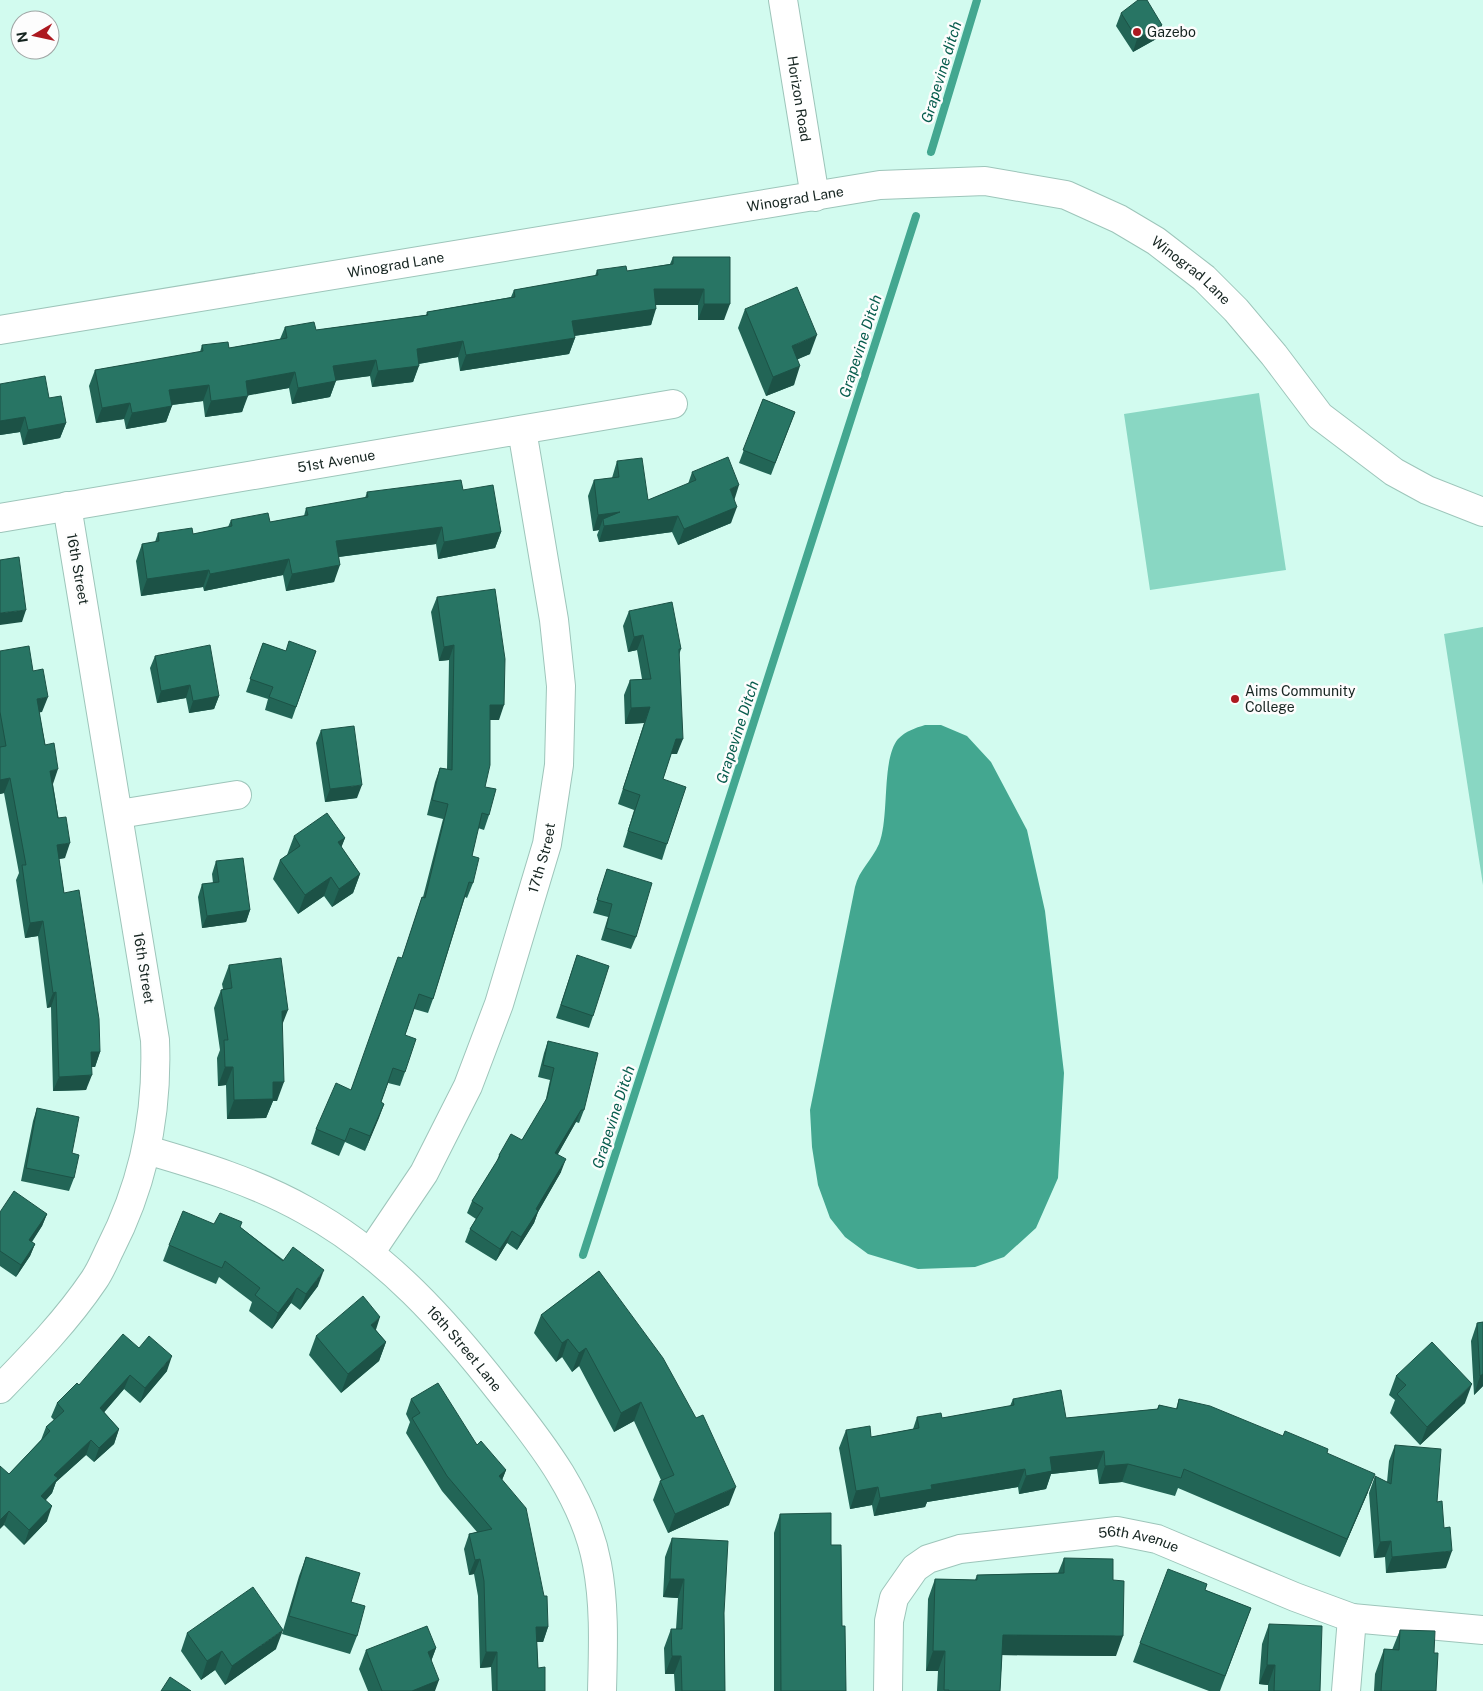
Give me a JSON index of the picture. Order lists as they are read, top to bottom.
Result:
{
  "streets": {
    "street": [
      "Horizon Road",
      "Winograd Lane",
      "51st Avenue",
      "16th Street",
      "17th Street",
      "16th Street Lane",
      "56th Avenue"
    ]
  },
  "crossings": [
    ["Horizon Road", "Winograd Lane"],
    ["51st Avenue", "16th Street"],
    ["51st Avenue", "17th Street"],
    ["16th Street", "16th Street Lane"],
    ["17th Street", "16th Street Lane"]
  ],
  "water": ["Grapevine ditch", "Grapevine Ditch"],
  "places": ["Gazebo", "Aims Community College"],
  "north": "left"
}
